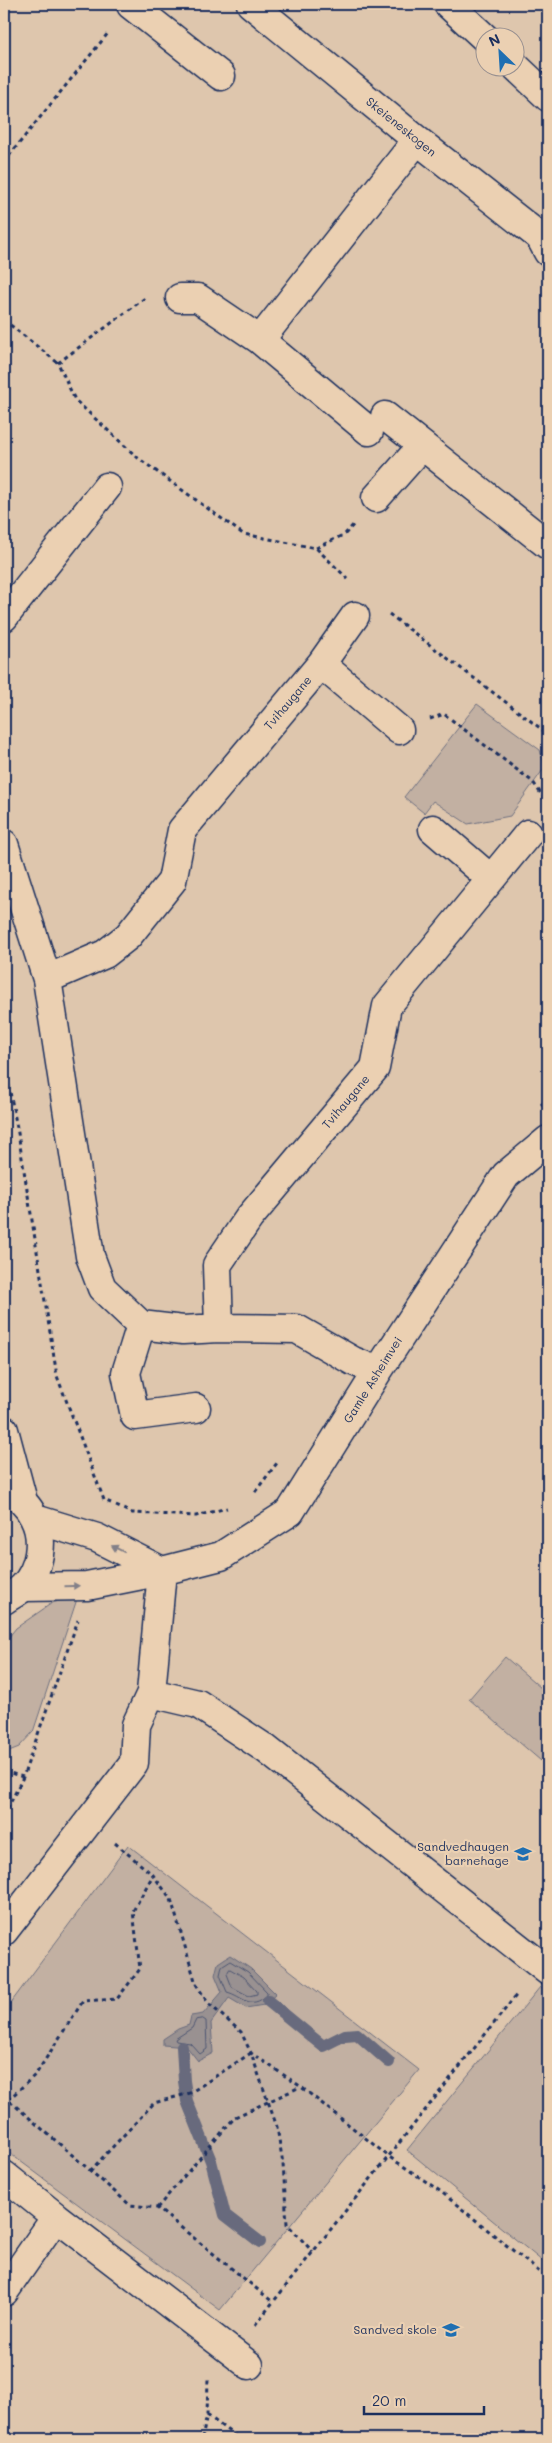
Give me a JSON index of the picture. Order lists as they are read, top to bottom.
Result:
{
  "streets": {
    "main road": ["Skeieneskogen", "Tvihaugane", "Gamle Asheimvei"]
  },
  "places": {
    "school or university": ["Sandvedhaugen barnehage", "Sandved skole"]
  },
  "scale_bar": "20 m",
  "north": "top left"
}
